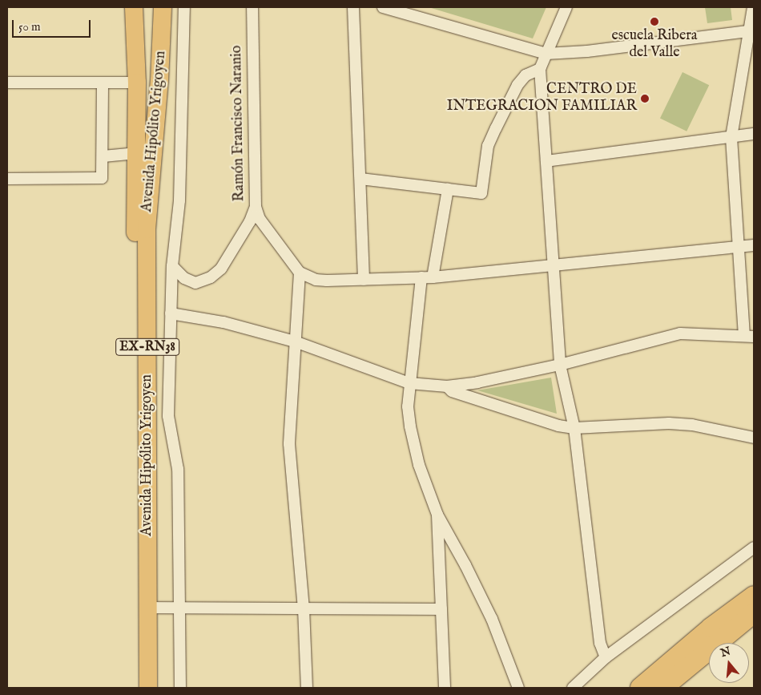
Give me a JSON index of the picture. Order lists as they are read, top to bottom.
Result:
{
  "streets": {
    "main road": ["Avenida Hipólito Yrigoyen", "EX-RN38"],
    "street": ["Ramón Francisco Naranio"]
  },
  "places": ["escuela Ribera del Valle", "CENTRO DE INTEGRACION FAMILIAR"],
  "scale_bar": "50 m",
  "north": "top"
}
